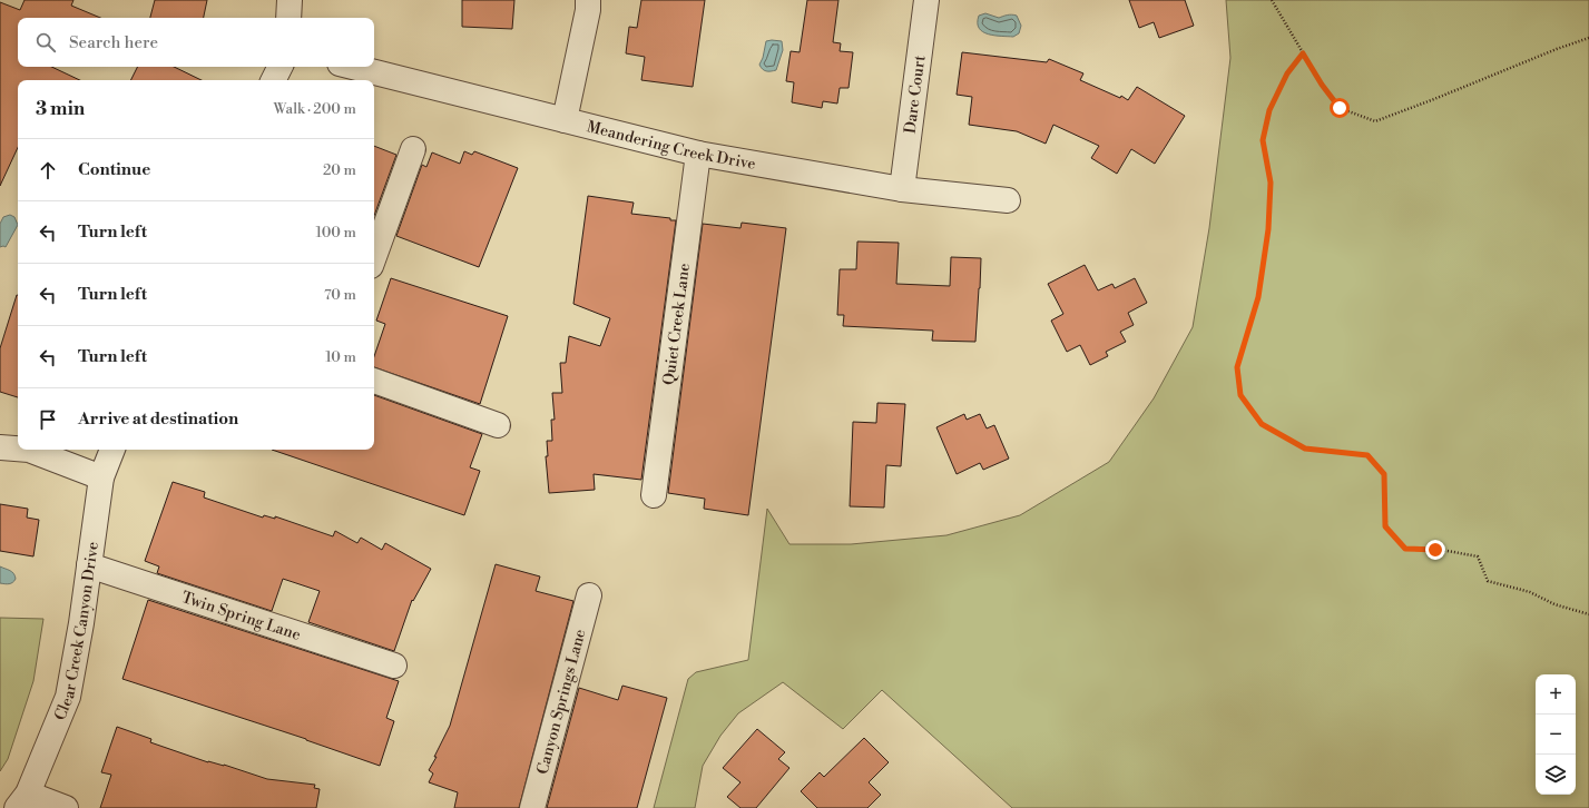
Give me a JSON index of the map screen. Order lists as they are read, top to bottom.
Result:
{
  "streets": {
    "street": [
      "Dare Court",
      "Meandering Creek Drive",
      "Quiet Creek Lane",
      "Twin Spring Lane",
      "Clear Creek Canyon Drive",
      "Canyon Springs Lane"
    ]
  },
  "crossings": [
    ["Dare Court", "Meandering Creek Drive"],
    ["Meandering Creek Drive", "Quiet Creek Lane"],
    ["Twin Spring Lane", "Clear Creek Canyon Drive"]
  ],
  "page": {
    "search": "Search here",
    "heading": ["3 min", "Walk · 200 m"],
    "list": [
      ["Continue", "20 m"],
      ["Turn left", "100 m"],
      ["Turn left", "70 m"],
      ["Turn left", "10 m"],
      "Arrive at destination"
    ],
    "map_buttons": ["+", "−"]
  }
}
